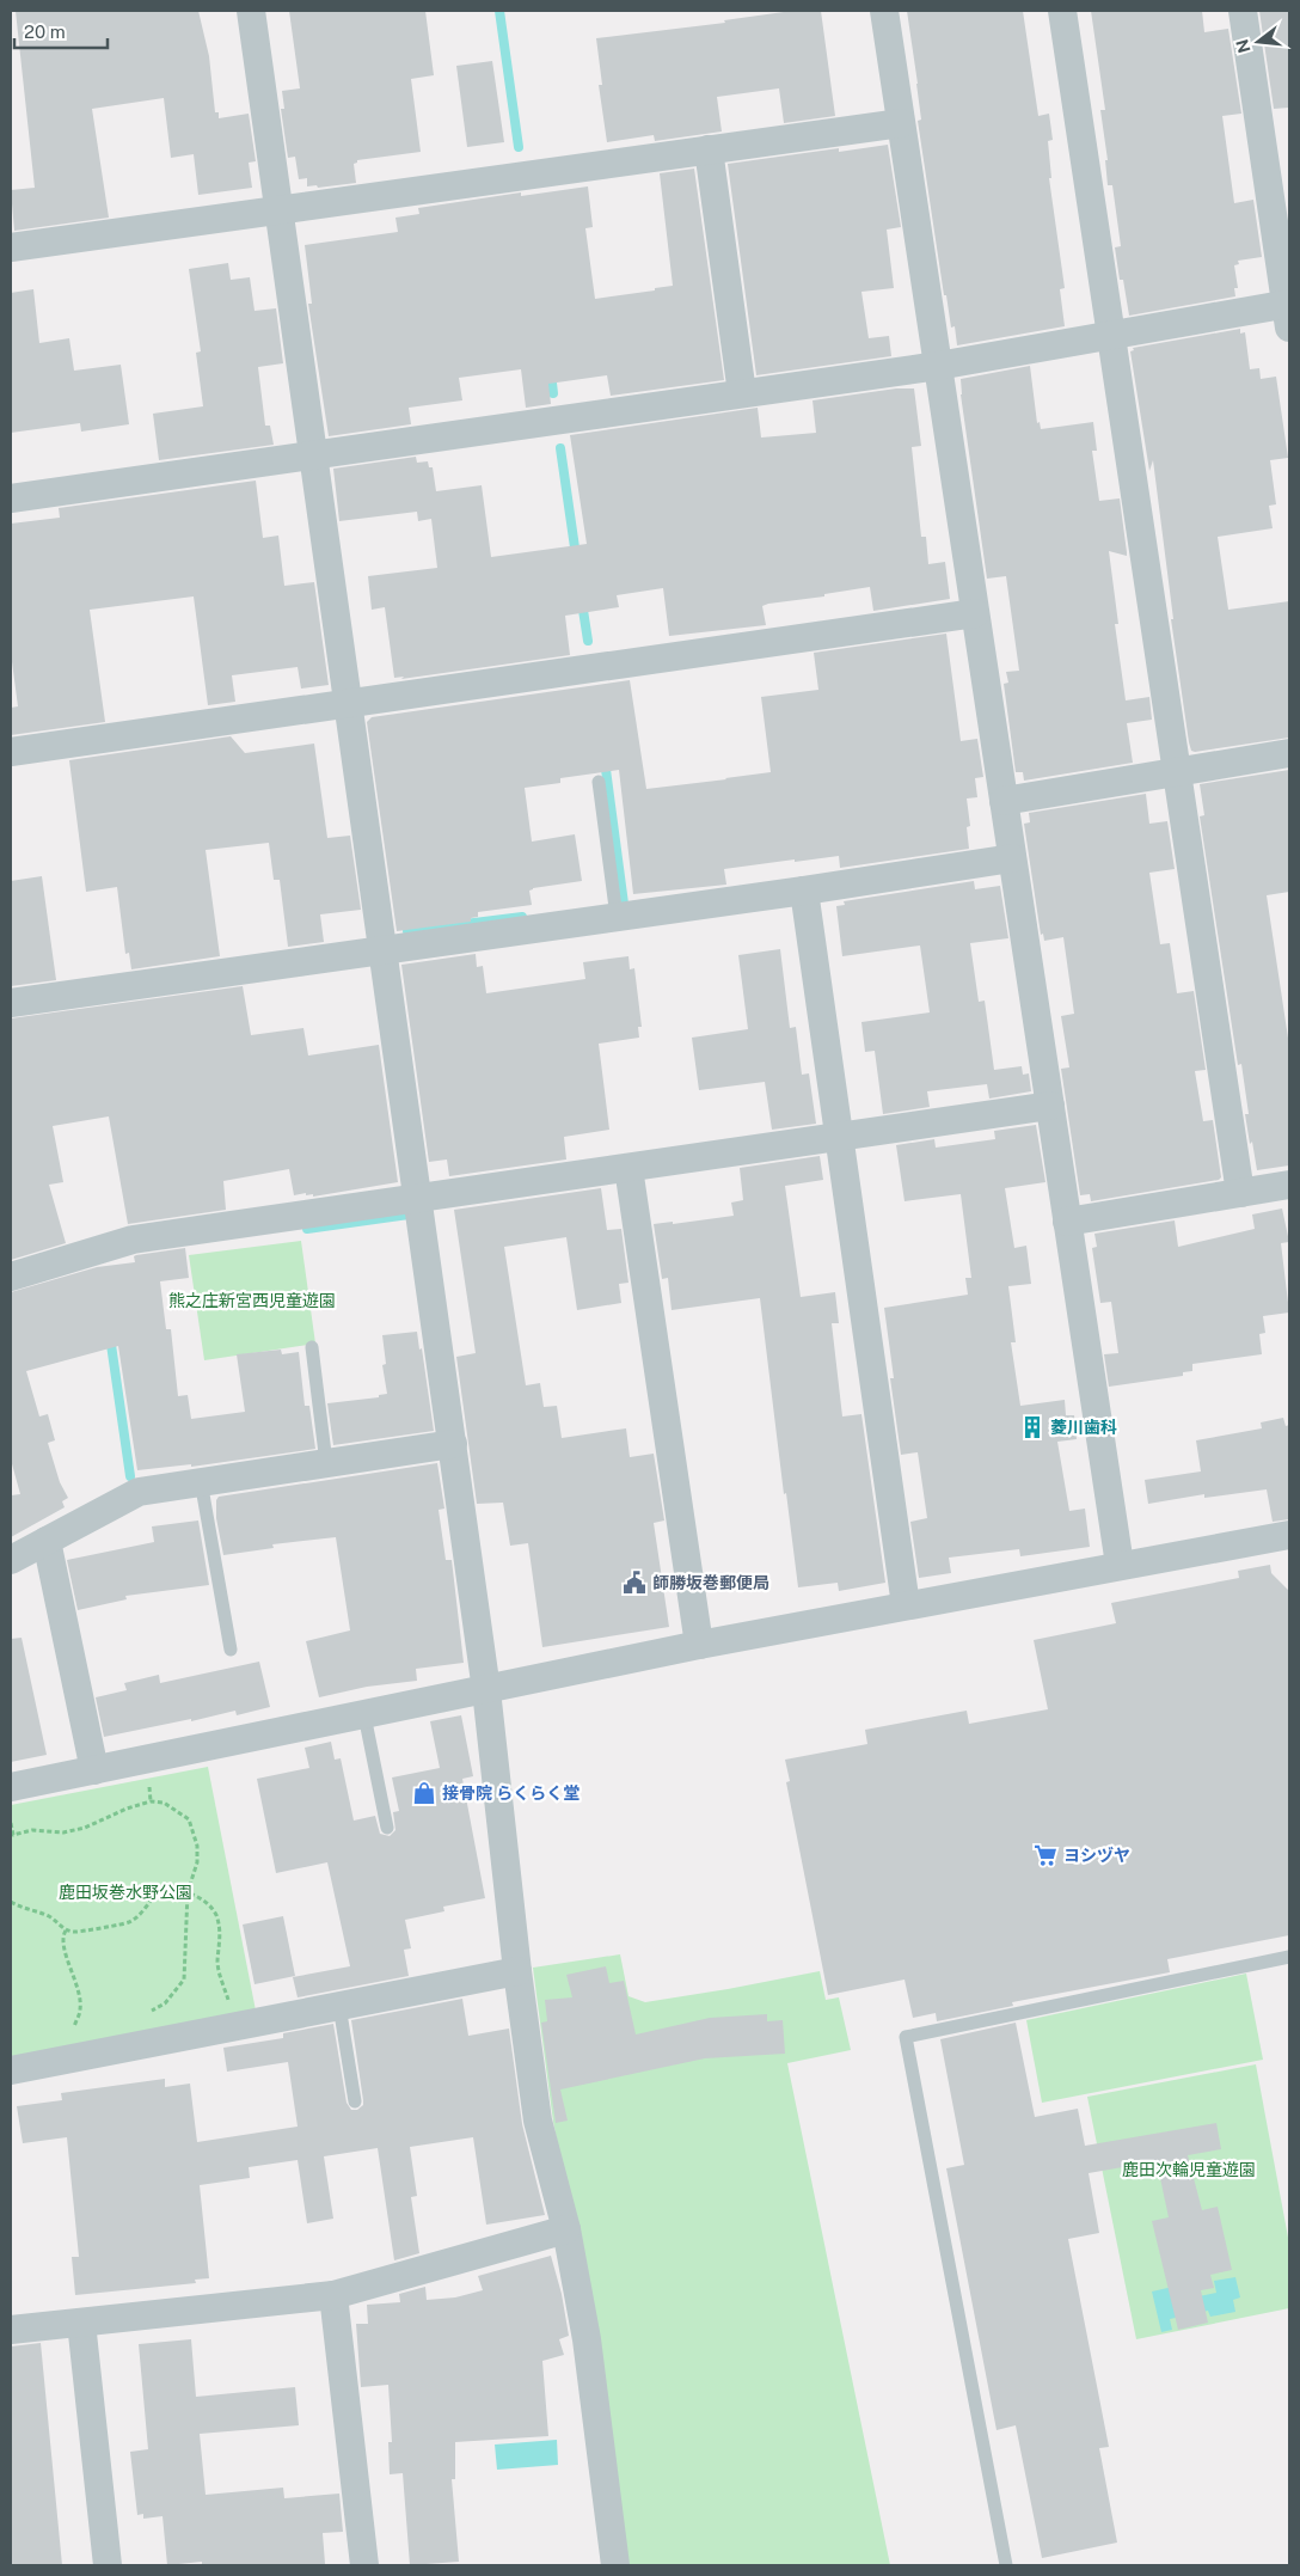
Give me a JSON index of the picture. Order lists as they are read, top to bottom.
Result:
{
  "parks": ["熊之庄新宮西児童遊園", "鹿田坂巻水野公園", "鹿田次輪児童遊園"],
  "places": {
    "building": ["菱川歯科"],
    "public building": ["師勝坂巻郵便局"],
    "shop": ["接骨院 らくらく堂"],
    "supermarket": ["ヨシヅヤ"]
  },
  "scale_bar": "20 m",
  "north": "left"
}
